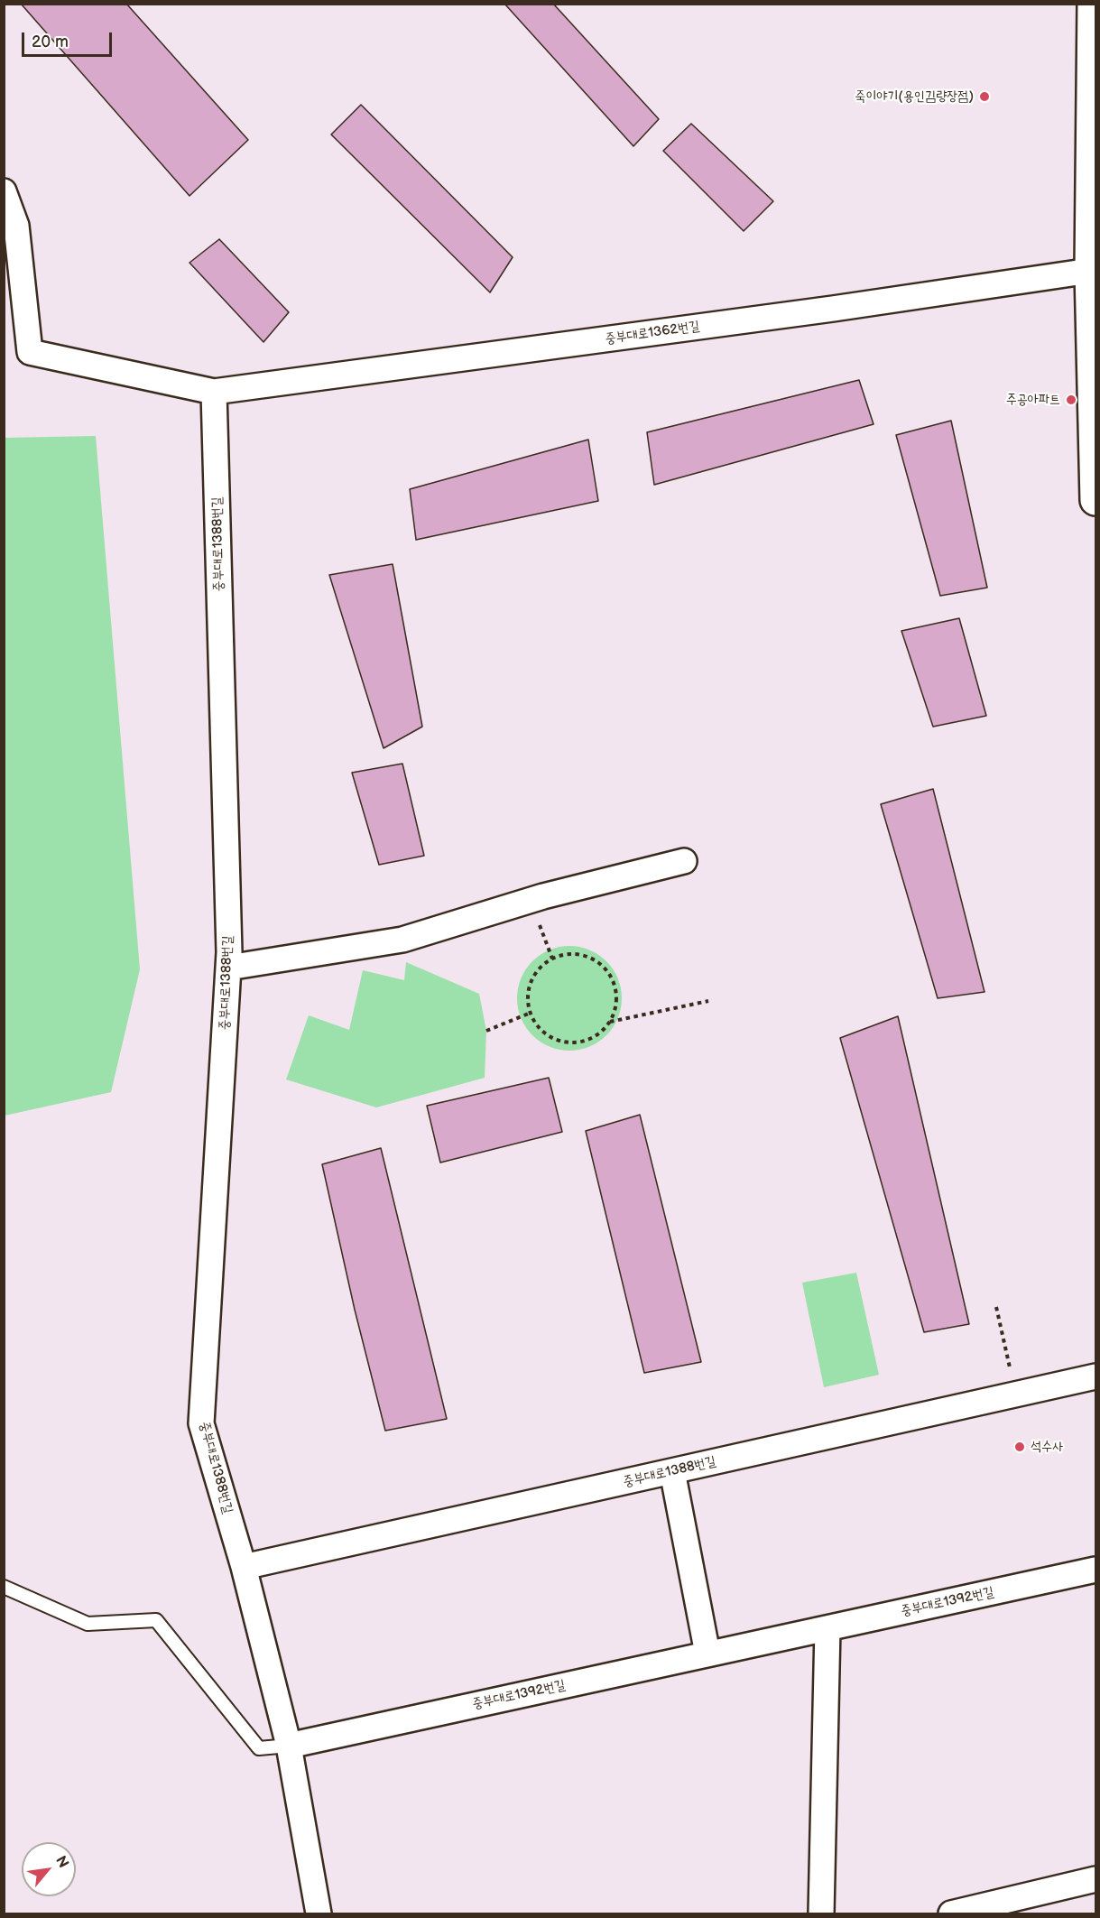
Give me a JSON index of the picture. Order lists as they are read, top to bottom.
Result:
{
  "streets": {
    "street": ["중부대로1362번길", "중부대로1388번길", "중부대로1392번길"]
  },
  "crossings": [
    ["중부대로1362번길", "중부대로1388번길"],
    ["중부대로1388번길", "중부대로1392번길"]
  ],
  "places": ["죽이야기(용인김량장점)", "주공아파트", "석수사"],
  "scale_bar": "20 m",
  "north": "top right"
}
